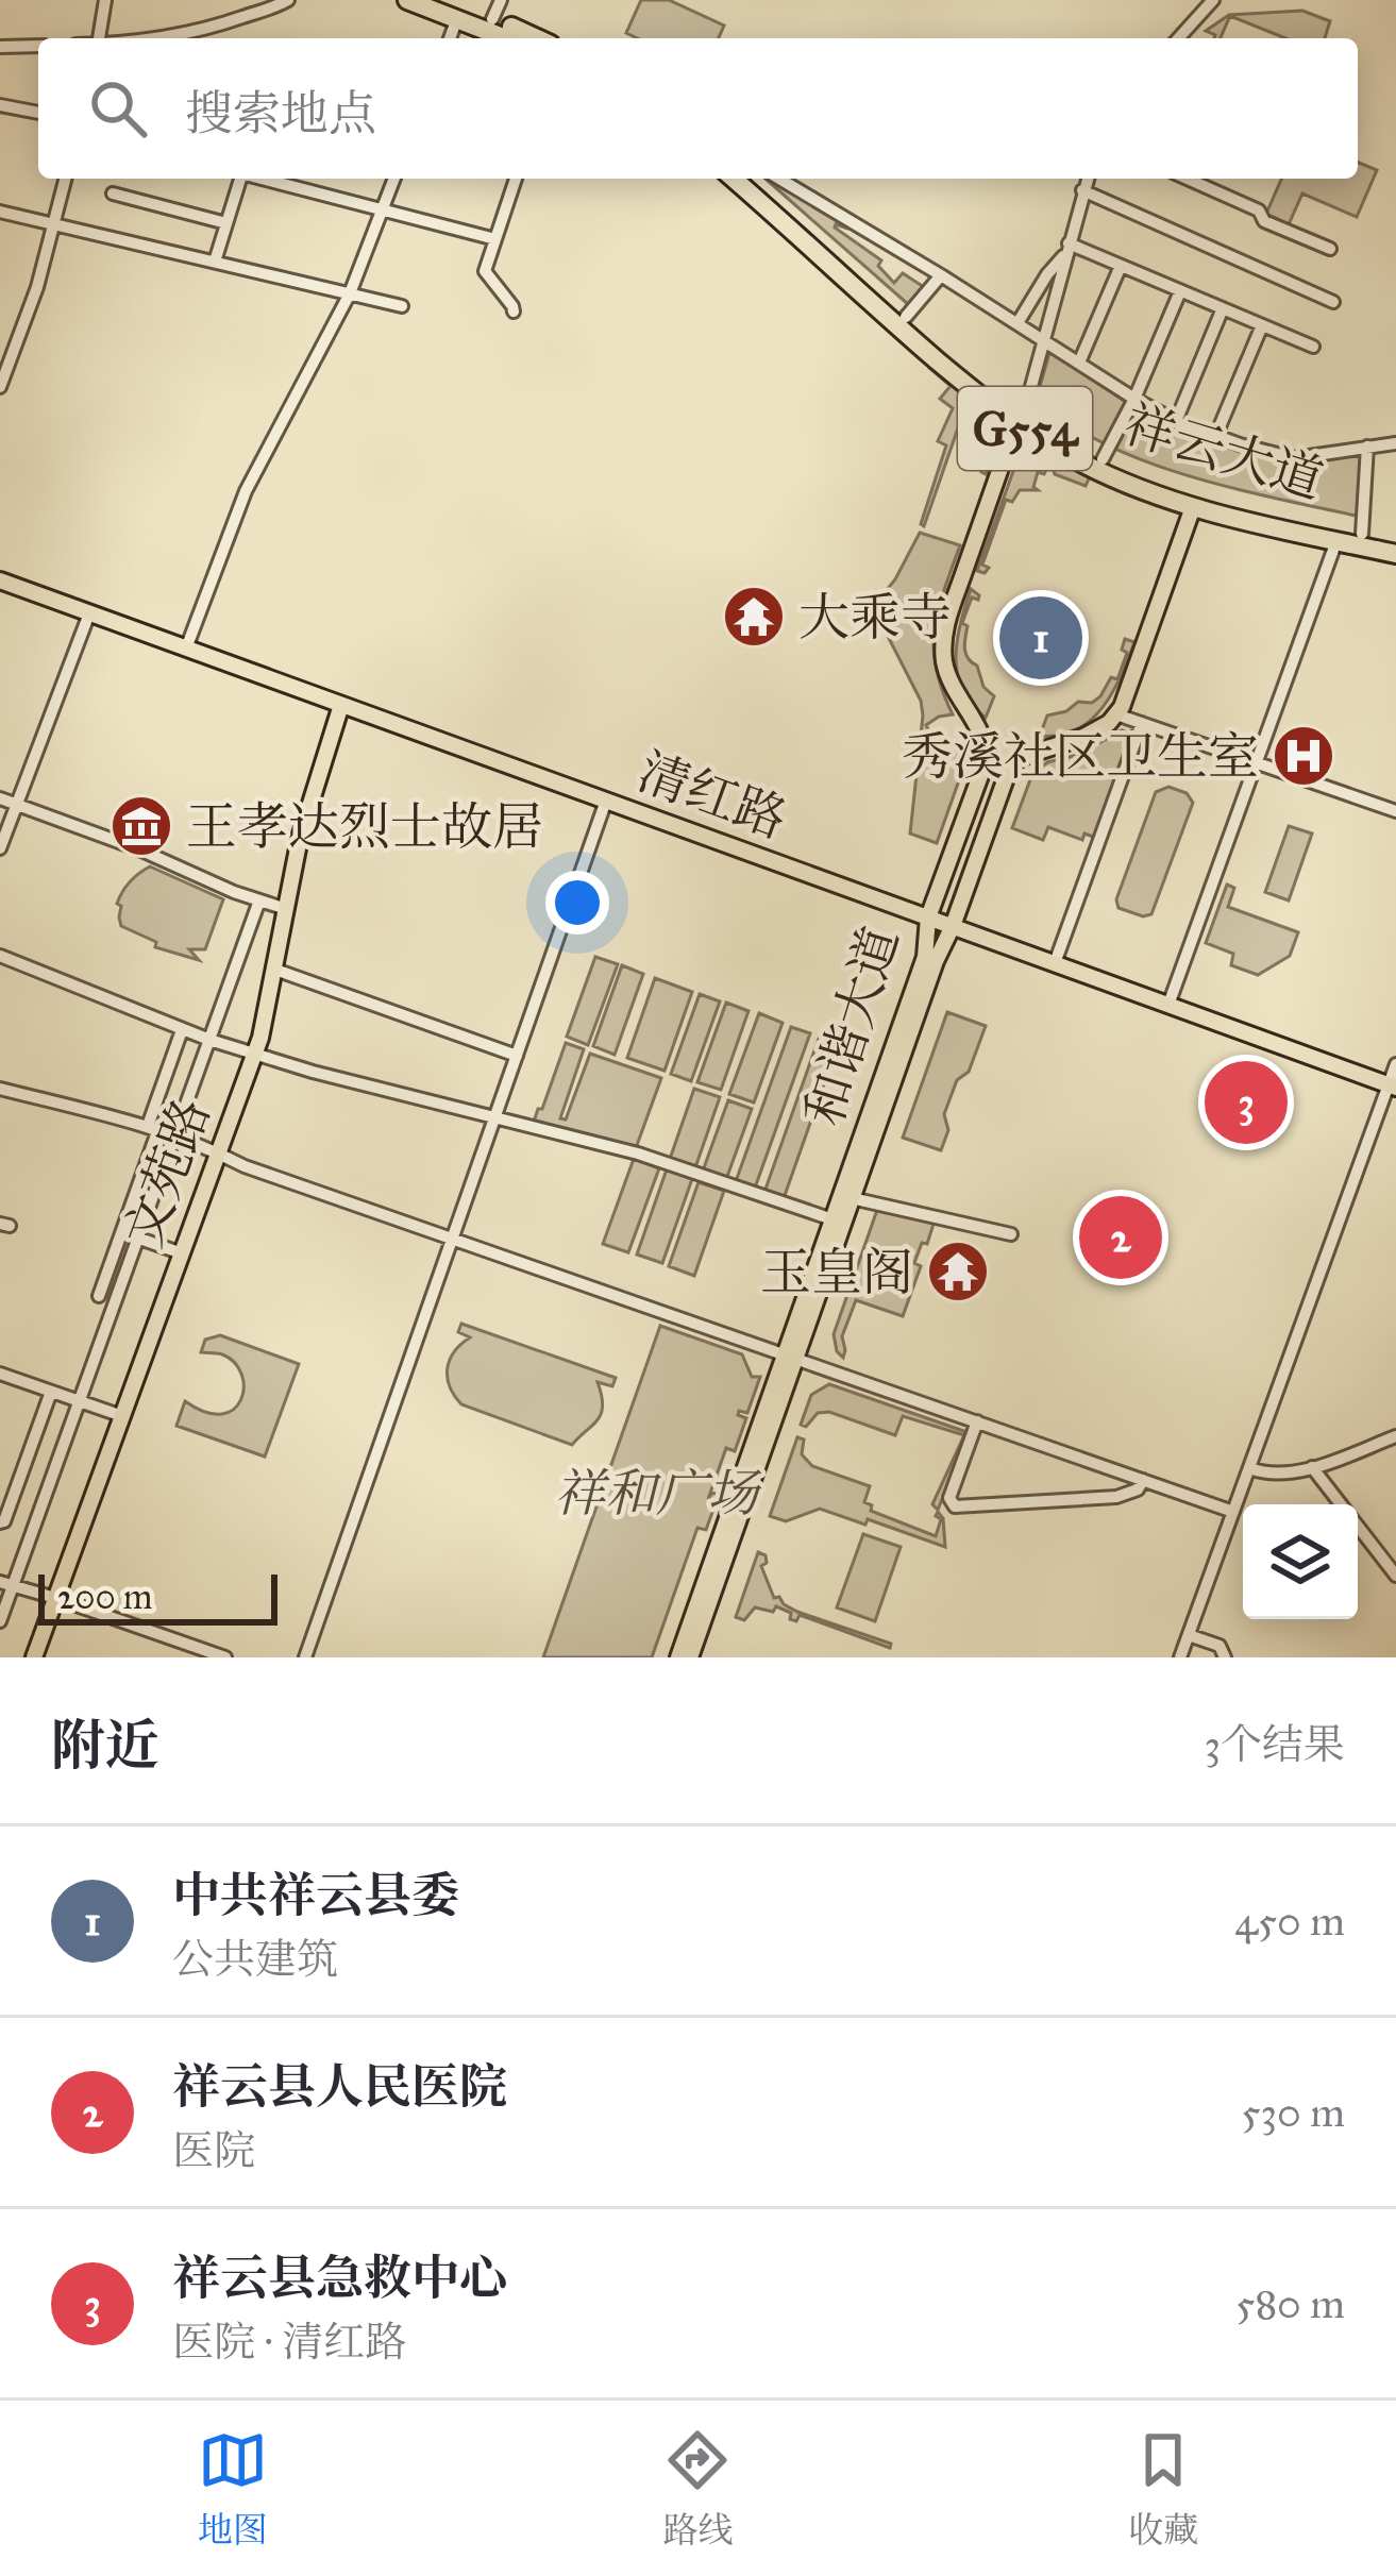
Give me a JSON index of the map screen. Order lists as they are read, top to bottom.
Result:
{
  "streets": {
    "highway": ["G554", "祥云大道"],
    "main road": ["清红路", "和谐大道", "文苑路"]
  },
  "crossings": [
    ["清红路", "和谐大道"],
    ["清红路", "文苑路"]
  ],
  "parks": ["祥和广场"],
  "places": {
    "temple": ["大乘寺", "玉皇阁"],
    "hospital": ["秀溪社区卫生室"],
    "museum": ["王孝达烈士故居"]
  },
  "scale_bar": "200 m",
  "page": {
    "search": "搜索地点",
    "pins": ["1", "3", "2"],
    "scale": "200 m",
    "heading": ["附近", "3个结果"],
    "list": [
      {
        "mark": "1",
        "name": "中共祥云县委",
        "note": "公共建筑",
        "value": "450 m"
      },
      {
        "mark": "2",
        "name": "祥云县人民医院",
        "note": "医院",
        "value": "530 m"
      },
      {
        "mark": "3",
        "name": "祥云县急救中心",
        "note": "医院 · 清红路",
        "value": "580 m"
      }
    ],
    "nav": ["地图", "路线", "收藏"]
  }
}
